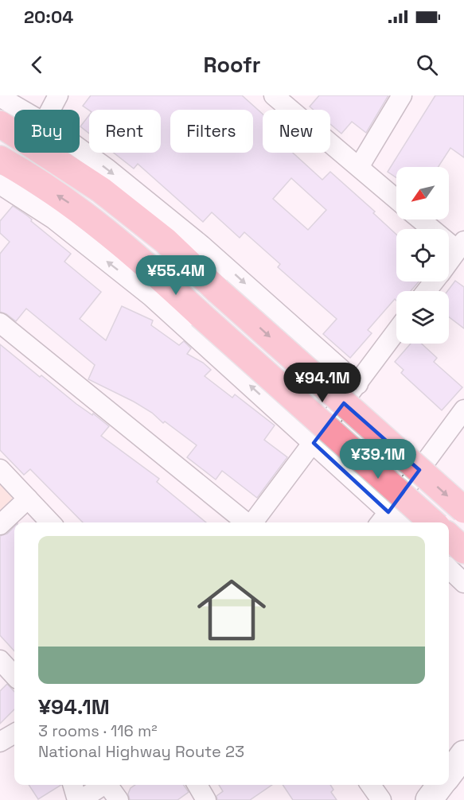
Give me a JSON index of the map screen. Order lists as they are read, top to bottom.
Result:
{
  "north": "bottom left",
  "page": {
    "status": "20:04",
    "header": "Roofr",
    "chip": [
      "Buy",
      "Rent",
      "Filters",
      "New"
    ],
    "price": ["¥55.4M", "¥94.1M", "¥39.1M"],
    "list": [
      {
        "name": "¥94.1M",
        "note": "3 rooms · 116 m² · National Highway Route 23"
      }
    ]
  }
}
